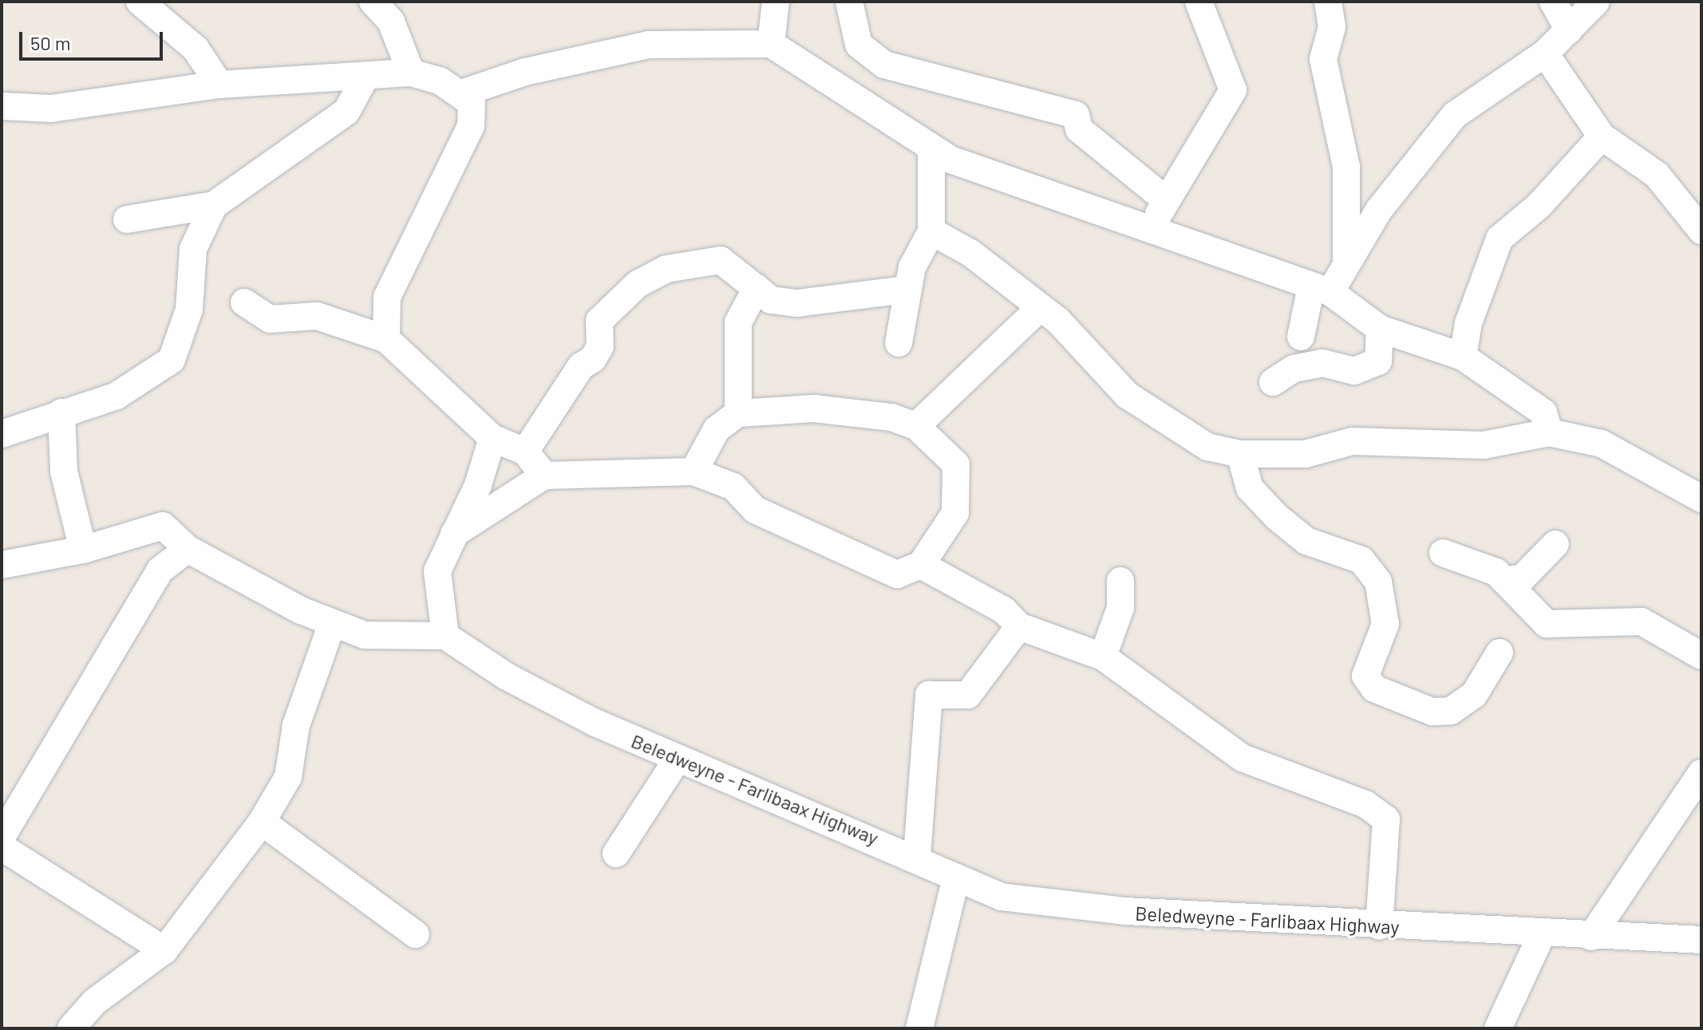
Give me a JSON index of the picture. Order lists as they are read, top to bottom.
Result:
{
  "streets": {
    "street": ["Beledweyne - Farlibaax Highway"]
  },
  "scale_bar": "50 m"
}
